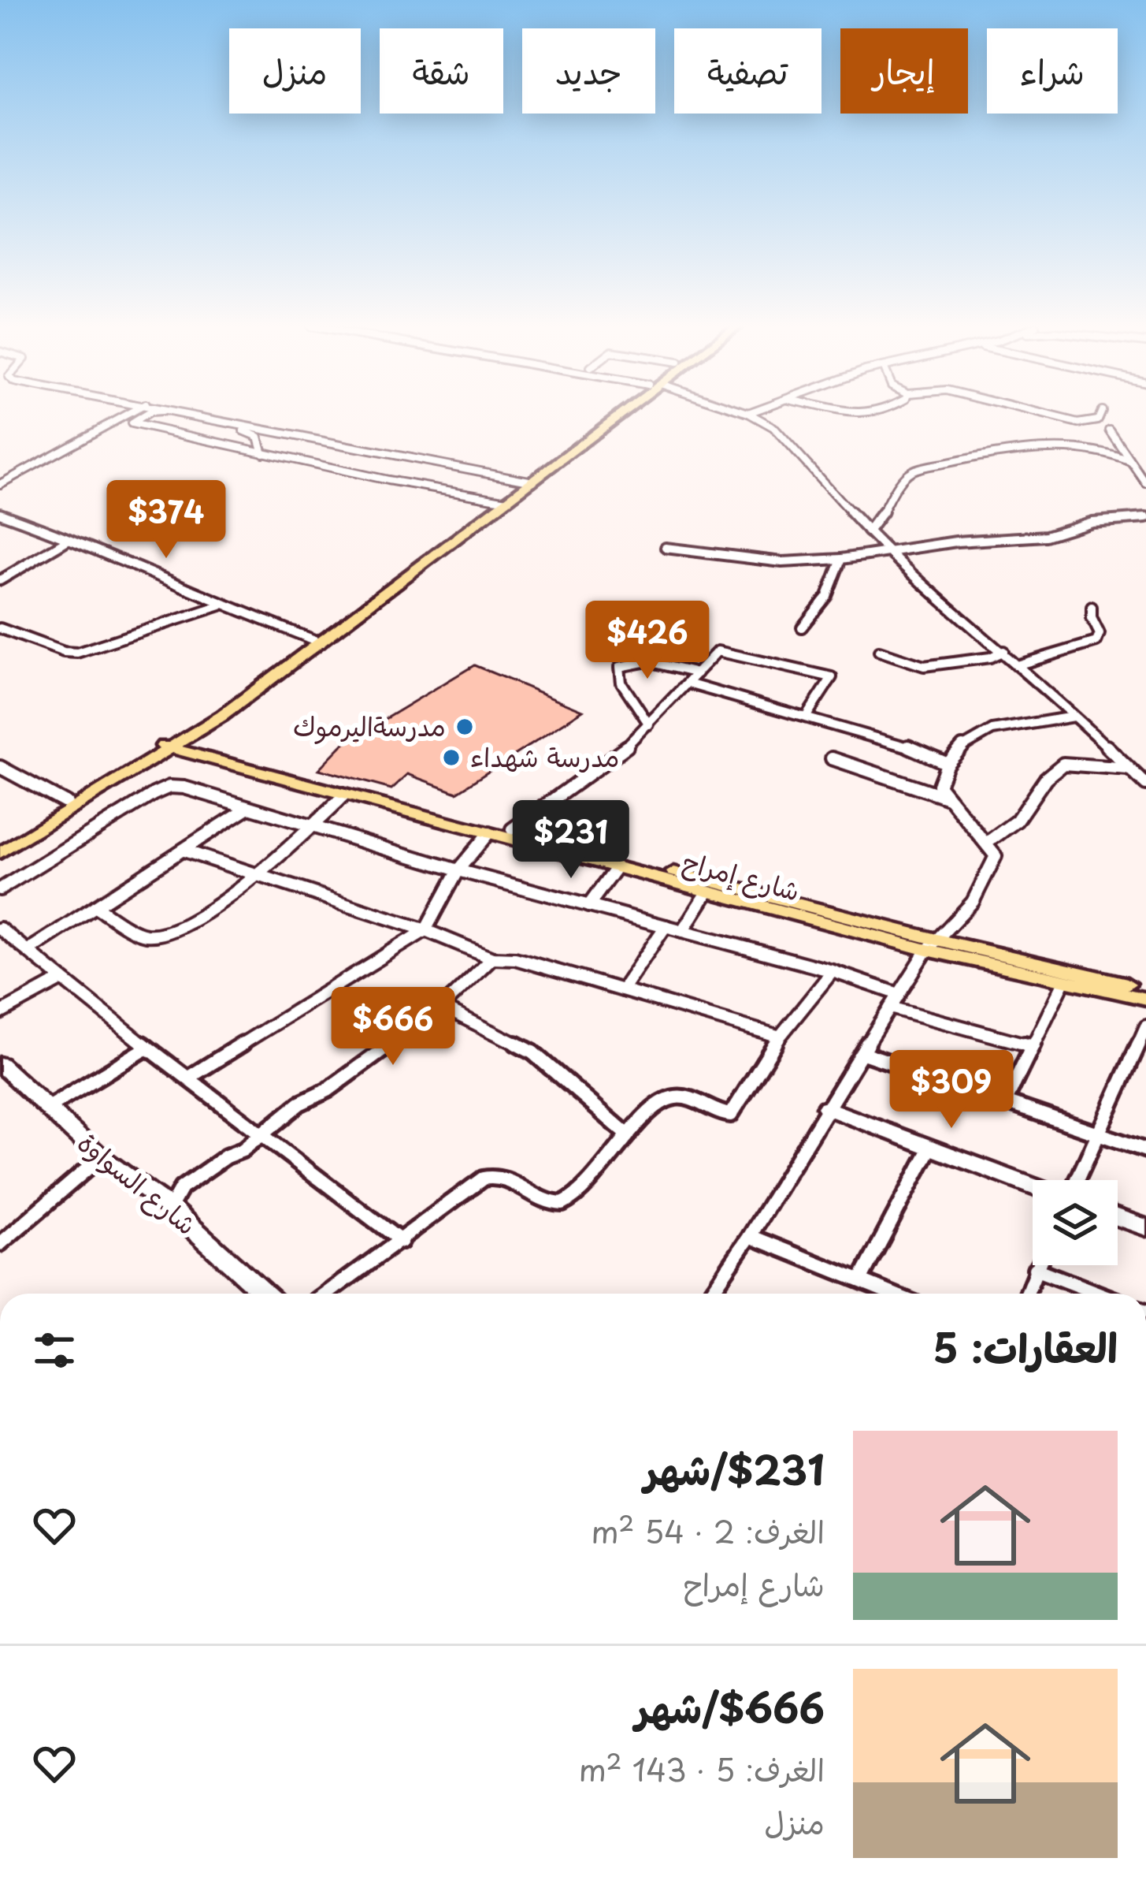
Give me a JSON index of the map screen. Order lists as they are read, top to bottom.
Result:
{
  "streets": {
    "main road": ["شارع إمراح"],
    "street": ["شارع السواوة"]
  },
  "places": ["مدرسةاليرموك", "مدرسة شهداء"],
  "page": {
    "chip": [
      "شراء",
      "إيجار",
      "تصفية",
      "جديد",
      "شقة",
      "منزل"
    ],
    "price": [
      "$374",
      "$426",
      "$231",
      "$666",
      "$309"
    ],
    "heading": "العقارات: 5",
    "list": [
      {
        "name": "$231/شهر",
        "note": "الغرف: 2 · 54 m² · شارع إمراح"
      },
      {
        "name": "$666/شهر",
        "note": "الغرف: 5 · 143 m² · منزل"
      }
    ]
  }
}
